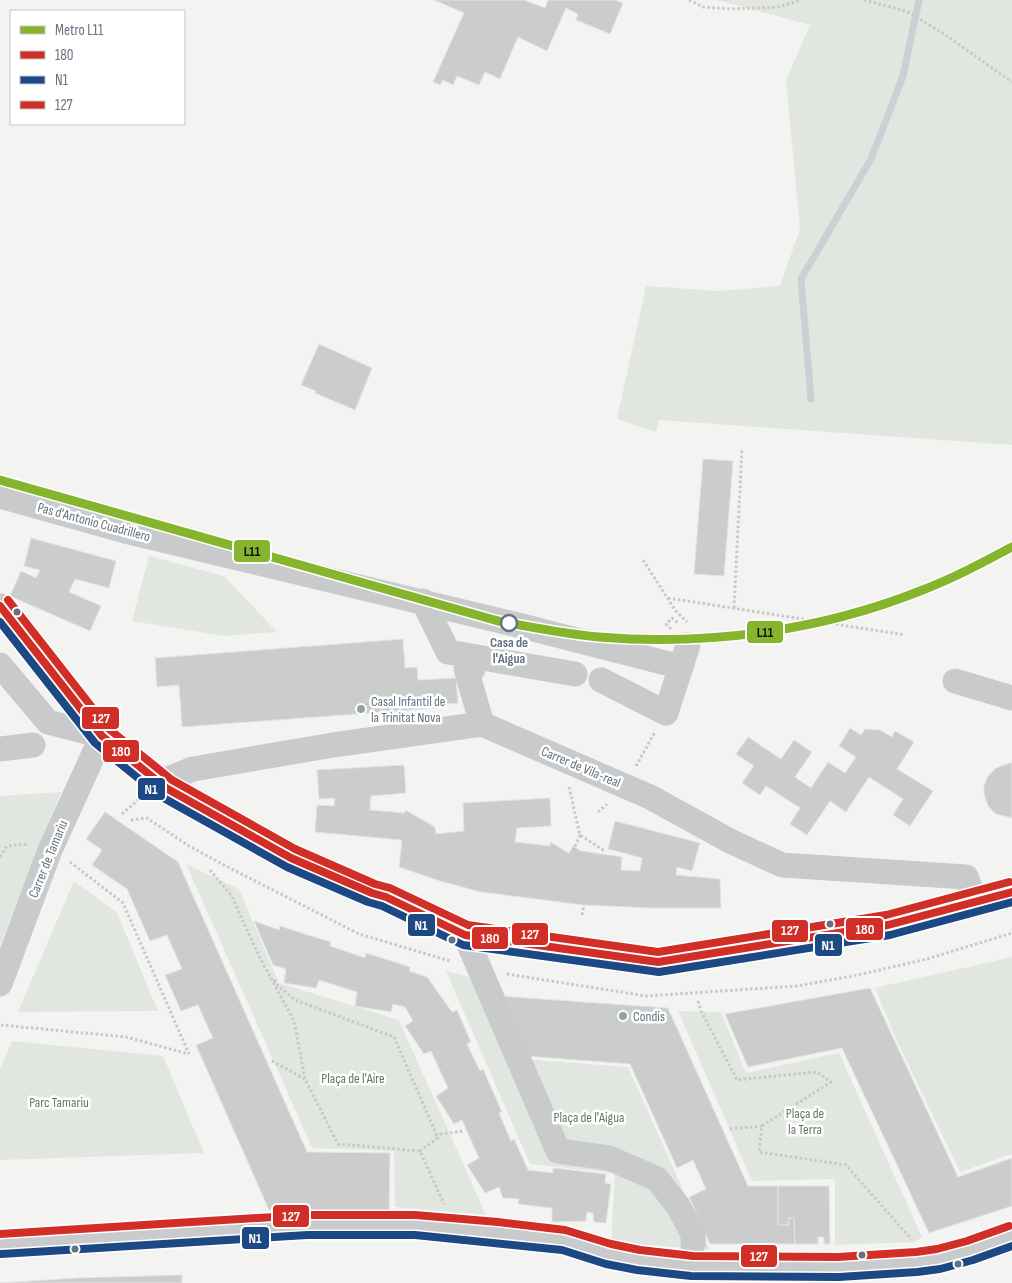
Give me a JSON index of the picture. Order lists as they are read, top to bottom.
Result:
{
  "streets": {
    "street": ["Pas d'Antonio Cuadrillero", "Carrer de Vila-real", "Carrer de Tamariu"]
  },
  "parks": [
    "Plaça de l'Aire",
    "Parc Tamariu",
    "Plaça de la Terra",
    "Plaça de l'Aigua"
  ],
  "places": ["Casa de l'Aigua", "Casal Infantil de la Trinitat Nova", "Condis"],
  "lines": [
    "metro line L11",
    "transit line 127",
    "transit line 180",
    "transit line N1"
  ],
  "legend": [
    "Metro L11",
    "180",
    "N1",
    "127"
  ]
}
